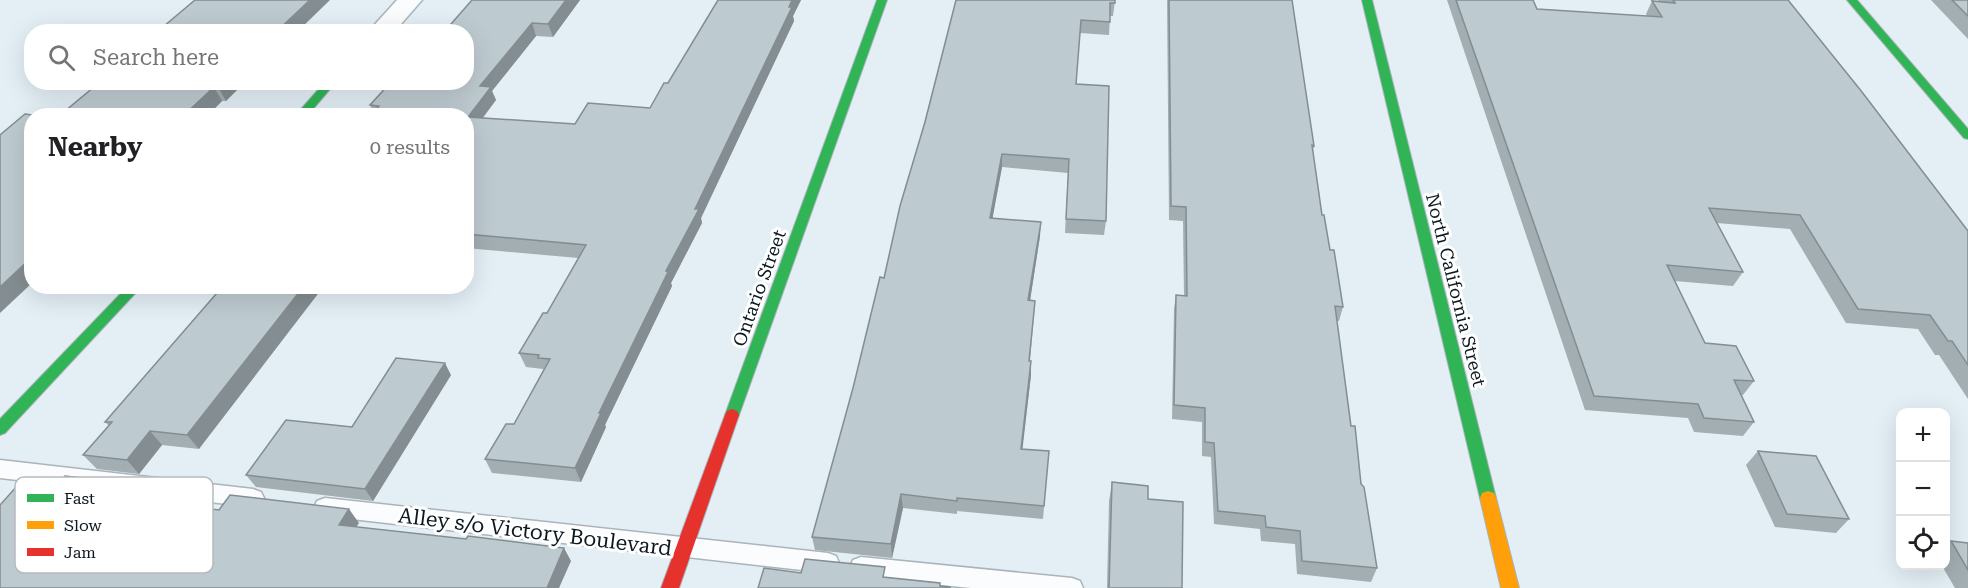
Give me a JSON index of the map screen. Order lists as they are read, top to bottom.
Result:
{
  "streets": {
    "street": ["Ontario Street", "North California Street"],
    "lane": ["Alley s/o Victory Boulevard"]
  },
  "crossings": [
    ["Ontario Street", "Alley s/o Victory Boulevard"]
  ],
  "legend": ["Fast", "Slow", "Jam"],
  "page": {
    "search": "Search here",
    "heading": ["Nearby", "0 results"],
    "map_buttons": ["+", "−"]
  }
}
